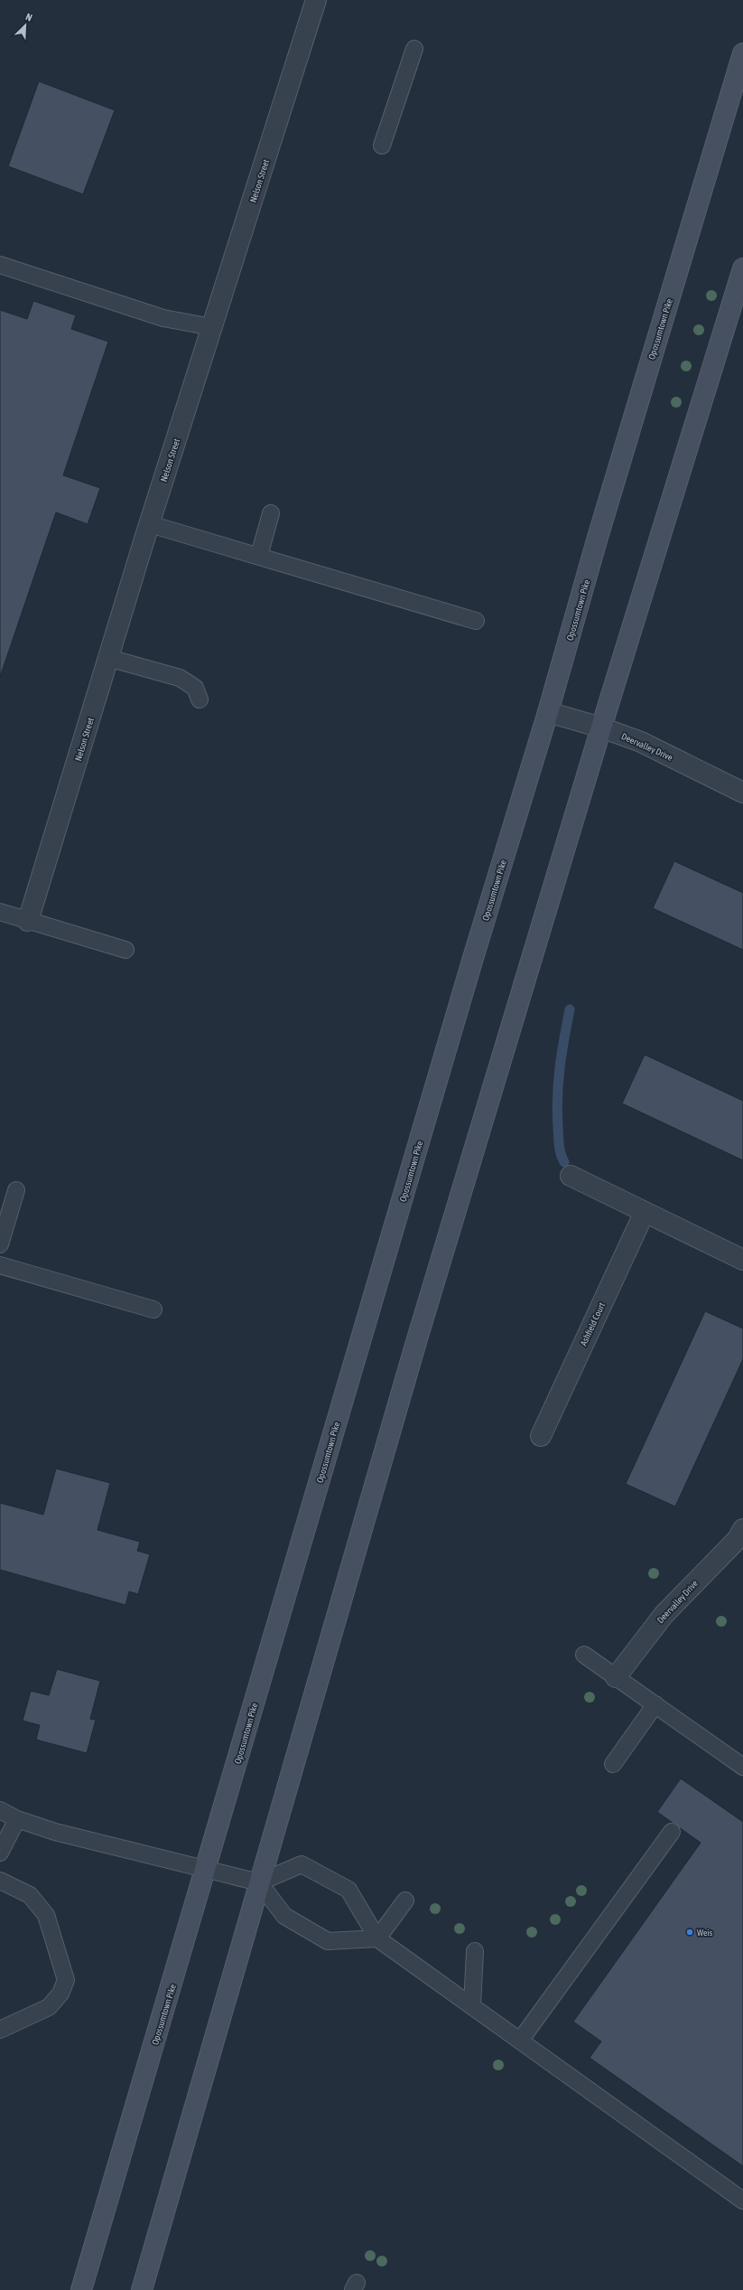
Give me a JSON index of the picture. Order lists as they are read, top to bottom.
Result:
{
  "streets": {
    "main road": ["Opossumtown Pike"],
    "street": ["Nelson Street", "Deervalley Drive", "Ashfield Court"]
  },
  "crossings": [
    ["Opossumtown Pike", "Deervalley Drive"]
  ],
  "places": ["Weis"],
  "north": "top right"
}
